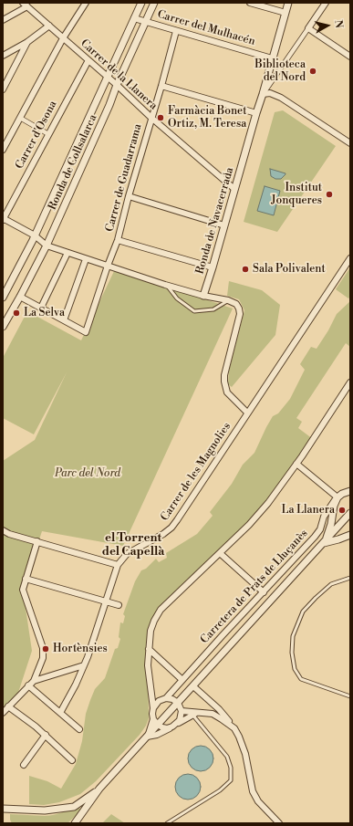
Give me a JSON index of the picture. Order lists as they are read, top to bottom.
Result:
{
  "streets": {
    "street": [
      "Carrer del Mulhacén",
      "Carrer de la Llanera",
      "Carrer d'Osona",
      "Ronda de Collsalarca",
      "Carrer de Guadarrama",
      "Ronda de Navacerrada",
      "Carrer de les Magnolies",
      "Carretera de Prats de Lluçanès"
    ]
  },
  "crossings": [
    ["Carrer del Mulhacén", "Ronda de Collsalarca"],
    ["Carrer del Mulhacén", "Carrer de Guadarrama"],
    ["Carrer del Mulhacén", "Ronda de Navacerrada"],
    ["Carrer de la Llanera", "Carrer d'Osona"],
    ["Carrer de la Llanera", "Ronda de Collsalarca"],
    ["Carrer de la Llanera", "Carrer de Guadarrama"],
    ["Carrer de la Llanera", "Ronda de Navacerrada"]
  ],
  "districts": ["el Torrent del Capellà"],
  "parks": ["Parc del Nord"],
  "places": [
    "Biblioteca del Nord",
    "Farmàcia Bonet Ortiz, M. Teresa",
    "Institut Jonqueres",
    "Sala Polivalent",
    "La Selva",
    "La Llanera",
    "Hortènsies"
  ],
  "north": "right"
}
